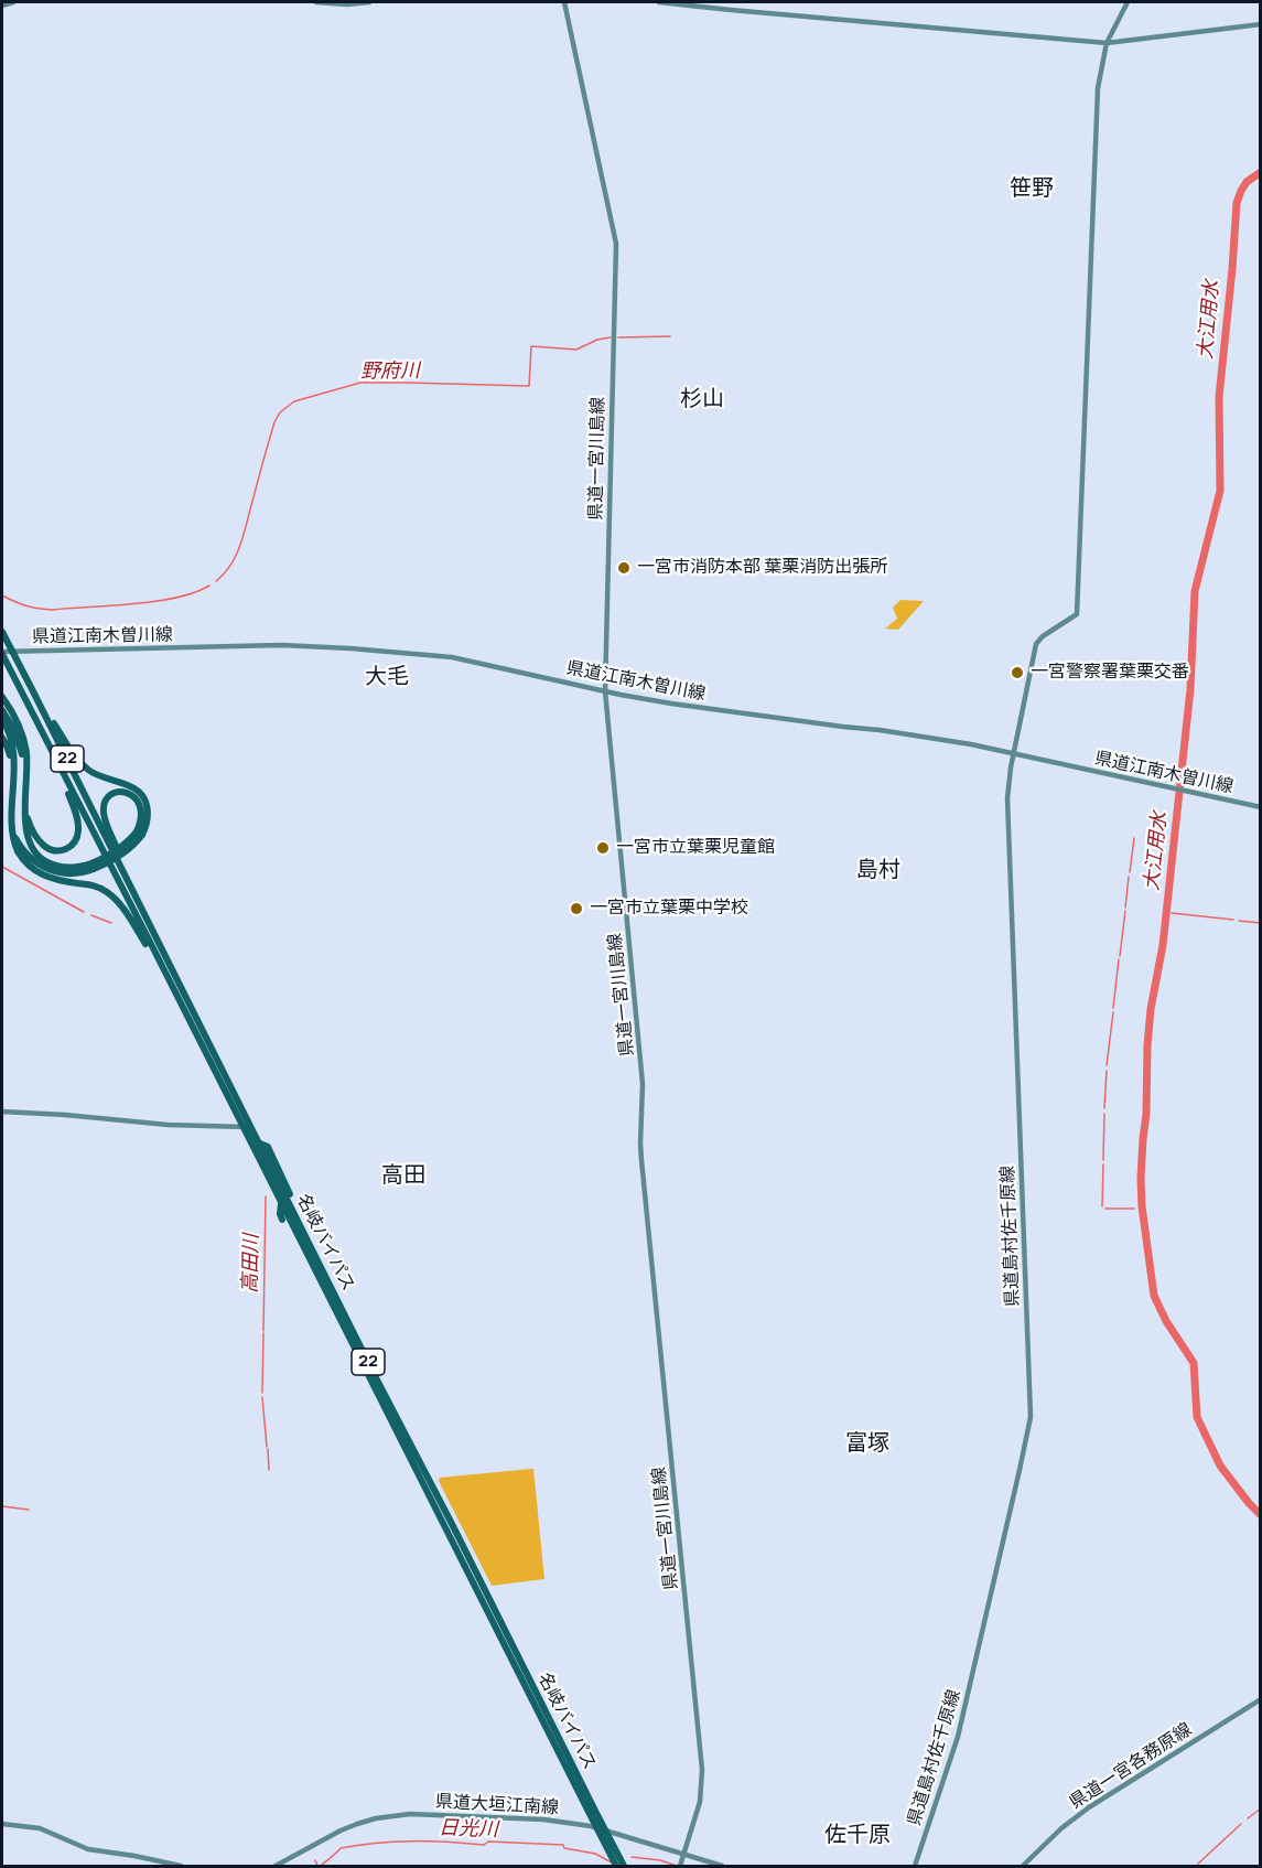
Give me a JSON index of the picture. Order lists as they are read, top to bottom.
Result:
{
  "streets": {
    "highway": ["22", "名岐バイパス"],
    "main road": [
      "県道一宮川島線",
      "県道江南木曽川線",
      "県道島村佐千原線",
      "県道一宮各務原線",
      "県道大垣江南線"
    ]
  },
  "crossings": [
    ["県道一宮川島線", "県道江南木曽川線"],
    ["県道一宮川島線", "県道大垣江南線"],
    ["県道江南木曽川線", "22"],
    ["県道江南木曽川線", "県道島村佐千原線"],
    ["22", "名岐バイパス"]
  ],
  "districts": [
    "笹野",
    "杉山",
    "大毛",
    "島村",
    "高田",
    "富塚",
    "佐千原"
  ],
  "water": [
    "大江用水",
    "野府川",
    "高田川",
    "日光川"
  ],
  "places": [
    "一宮市消防本部 葉栗消防出張所",
    "一宮警察署葉栗交番",
    "一宮市立葉栗児童館",
    "一宮市立葉栗中学校"
  ]
}
